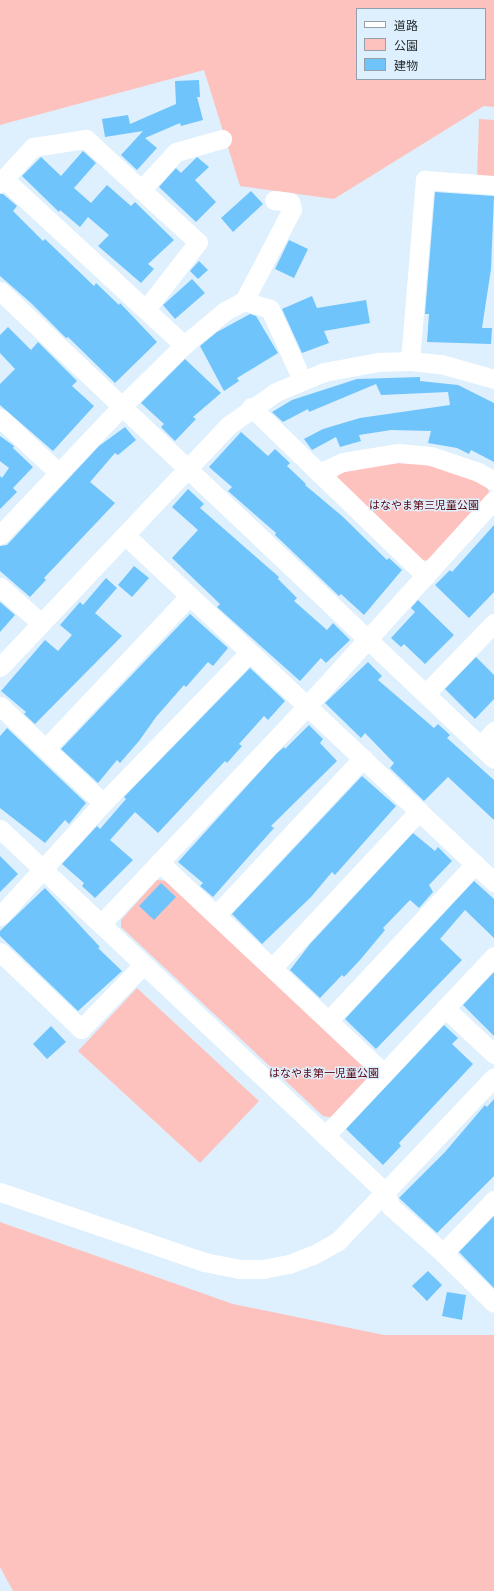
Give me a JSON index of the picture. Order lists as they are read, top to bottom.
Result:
{
  "parks": ["はなやま第三児童公園", "はなやま第一児童公園"],
  "legend": ["道路", "公園", "建物"]
}
